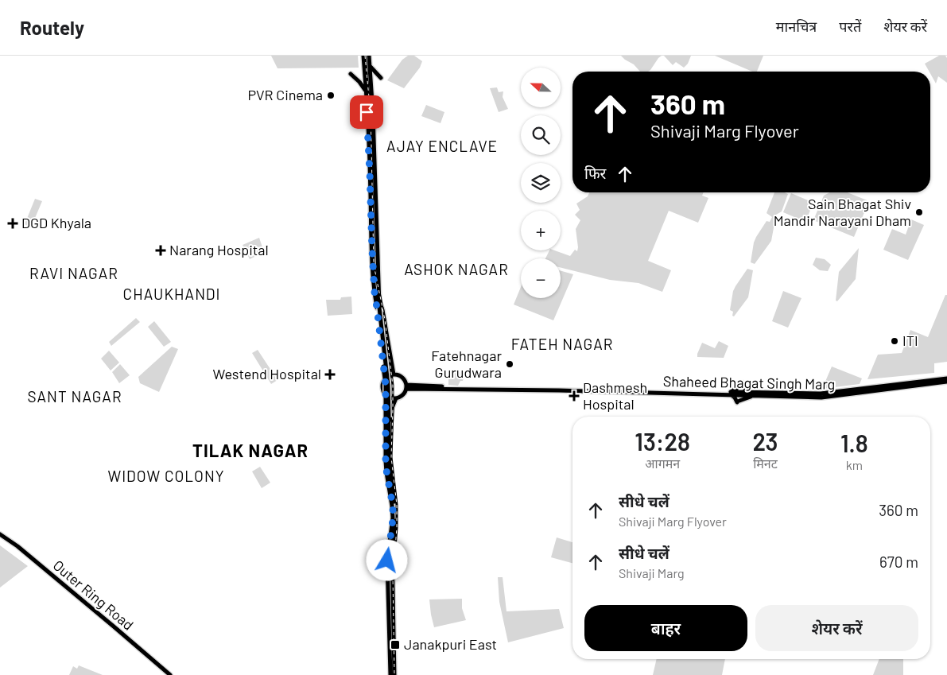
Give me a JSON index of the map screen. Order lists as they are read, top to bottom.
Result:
{
  "streets": {
    "main road": ["Shaheed Bhagat Singh Marg", "Outer Ring Road"]
  },
  "districts": [
    "AJAY ENCLAVE",
    "ASHOK NAGAR",
    "RAVI NAGAR",
    "CHAUKHANDI",
    "FATEH NAGAR",
    "SANT NAGAR",
    "TILAK NAGAR",
    "WIDOW COLONY"
  ],
  "places": {
    "other": [
      "PVR Cinema",
      "Sain Bhagat Shiv Mandir Narayani Dham",
      "ITI",
      "Fatehnagar Gurudwara"
    ],
    "health": [
      "DGD Khyala",
      "Narang Hospital",
      "Westend Hospital",
      "Dashmesh Hospital"
    ],
    "transit": ["Janakpuri East"]
  },
  "north": "left",
  "page": {
    "header": "Routely",
    "nav": ["मानचित्र", "परतें", "शेयर करें"],
    "map_buttons": ["+", "−"],
    "turn": ["360 m", "Shivaji Marg Flyover"],
    "then": "फिर",
    "eta": [
      "13:28",
      "आगमन",
      "23",
      "मिनट",
      "1.8",
      "km"
    ],
    "list": [
      {
        "name": "सीधे चलें",
        "note": "Shivaji Marg Flyover",
        "value": "360 m"
      },
      {
        "name": "सीधे चलें",
        "note": "Shivaji Marg",
        "value": "670 m"
      }
    ],
    "buttons": ["बाहर", "शेयर करें"]
  }
}
